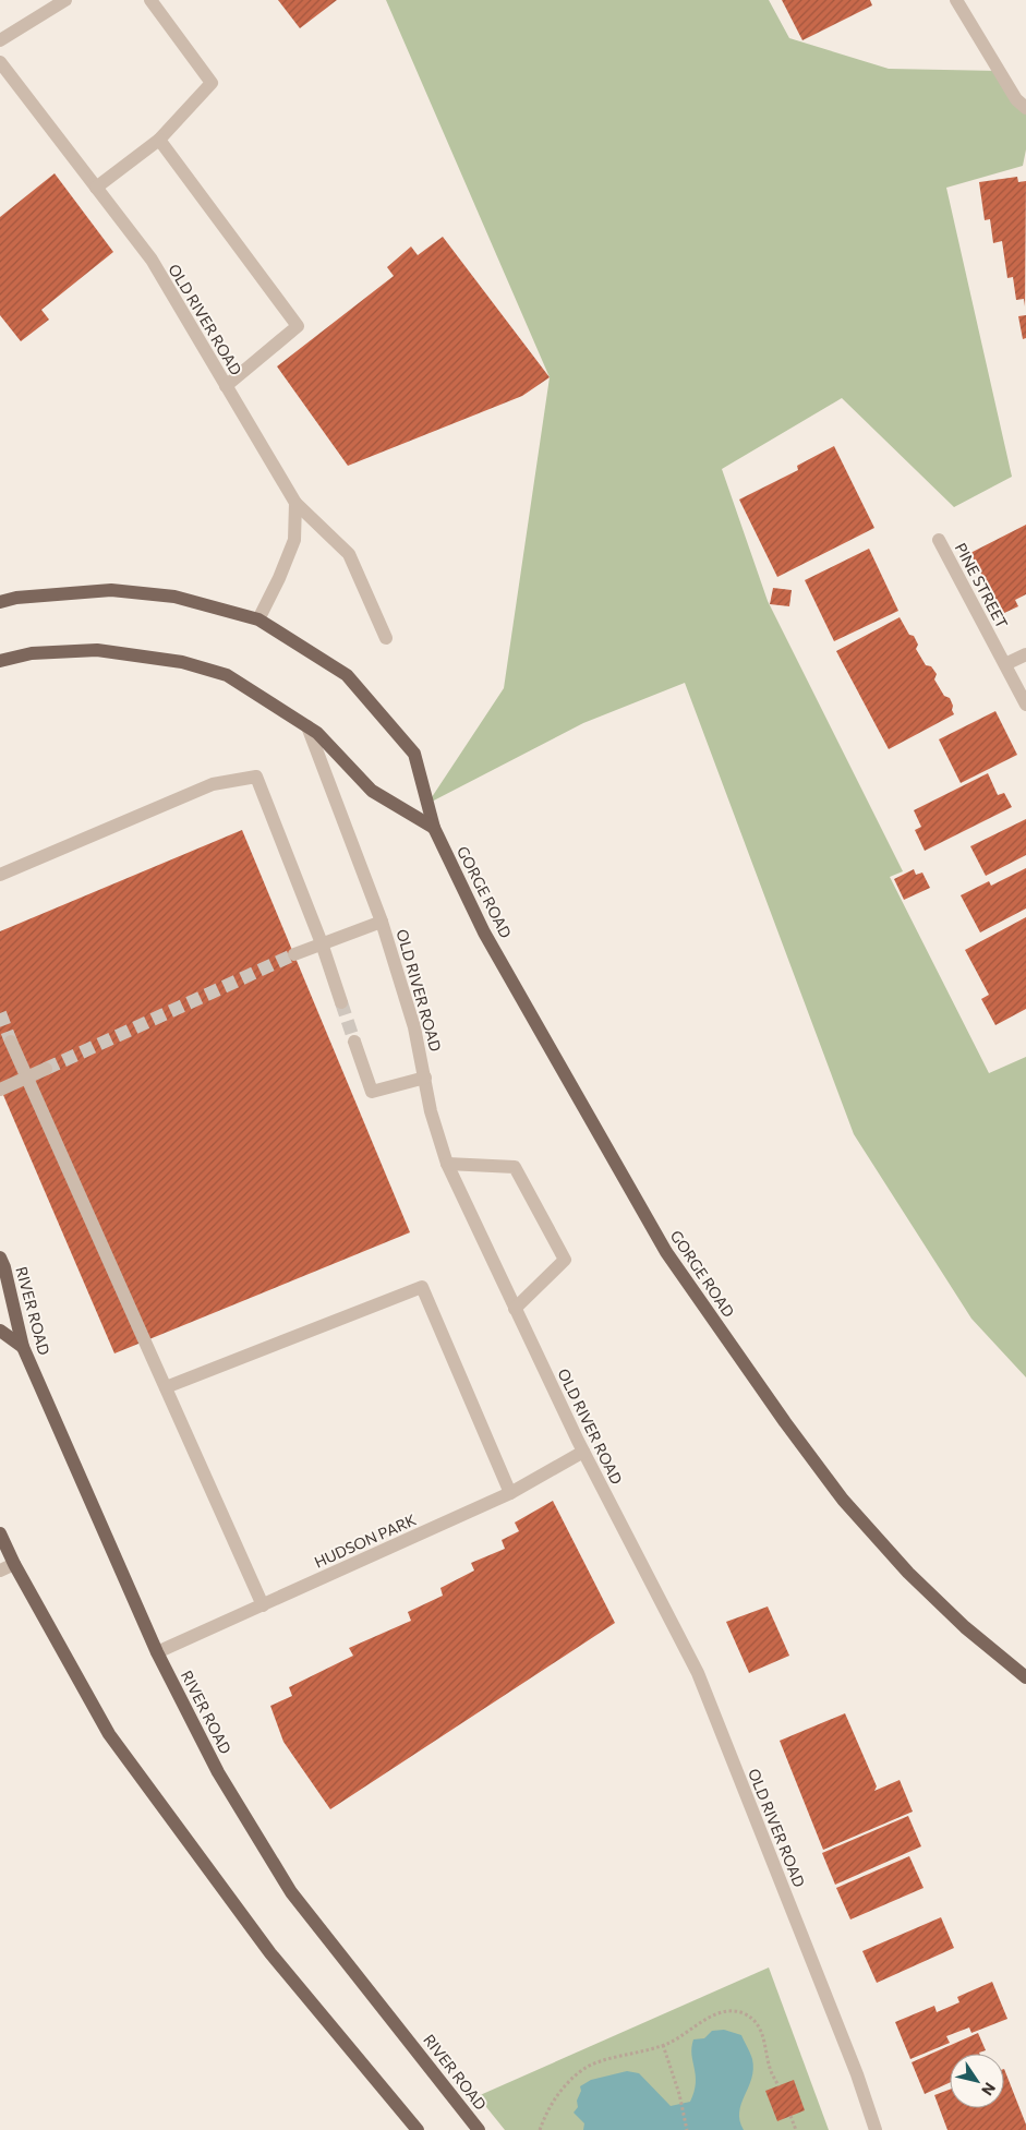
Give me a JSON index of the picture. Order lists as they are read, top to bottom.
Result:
{
  "streets": {
    "main road": ["GORGE ROAD", "RIVER ROAD"],
    "street": ["OLD RIVER ROAD", "PINE STREET", "HUDSON PARK"]
  },
  "crossings": [
    ["OLD RIVER ROAD", "HUDSON PARK"],
    ["RIVER ROAD", "HUDSON PARK"]
  ],
  "north": "bottom right"
}
